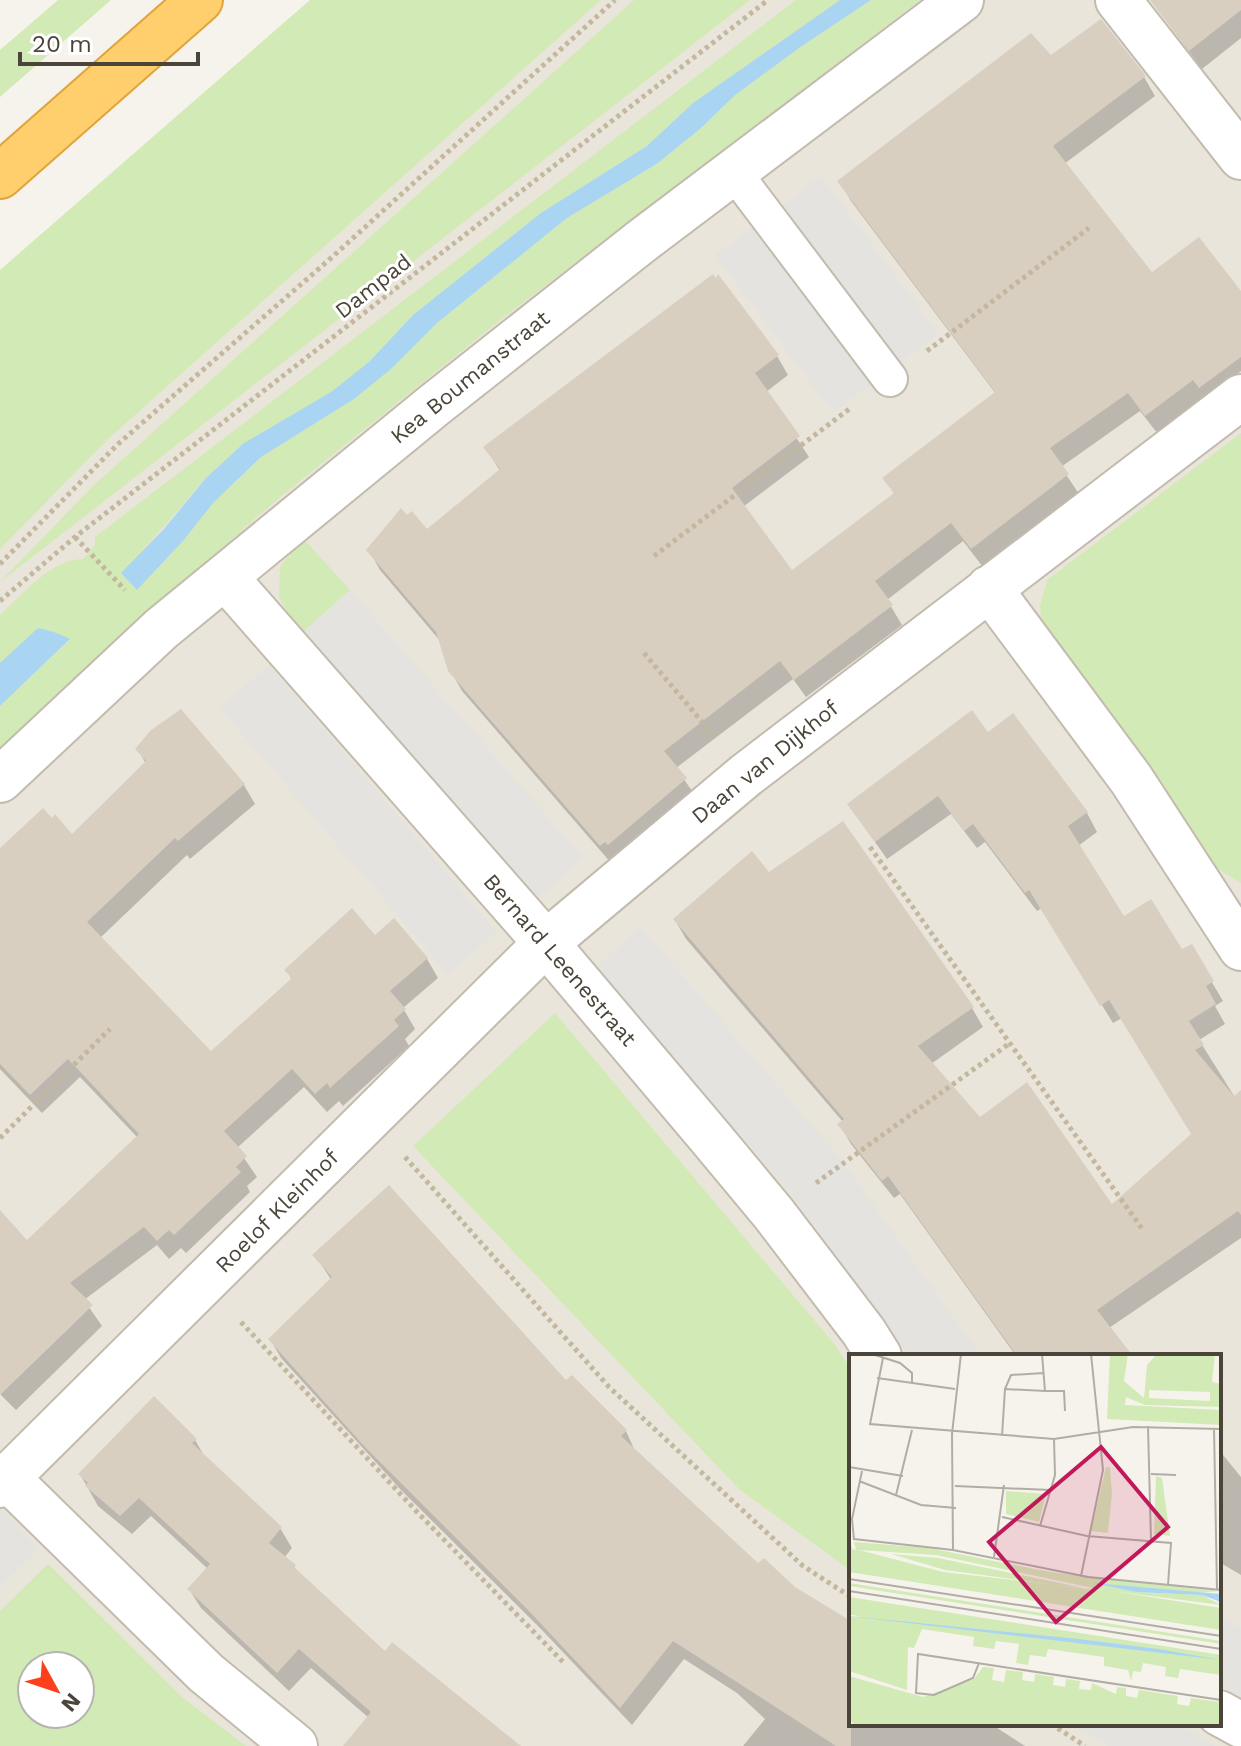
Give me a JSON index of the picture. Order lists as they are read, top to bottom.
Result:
{
  "streets": {
    "street": [
      "Kea Boumanstraat",
      "Daan van Dijkhof",
      "Bernard Leenestraat",
      "Roelof Kleinhof"
    ],
    "path": ["Dampad"]
  },
  "crossings": [
    ["Kea Boumanstraat", "Bernard Leenestraat"],
    ["Daan van Dijkhof", "Bernard Leenestraat"],
    ["Daan van Dijkhof", "Roelof Kleinhof"],
    ["Bernard Leenestraat", "Roelof Kleinhof"]
  ],
  "scale_bar": "20 m",
  "north": "bottom right"
}
